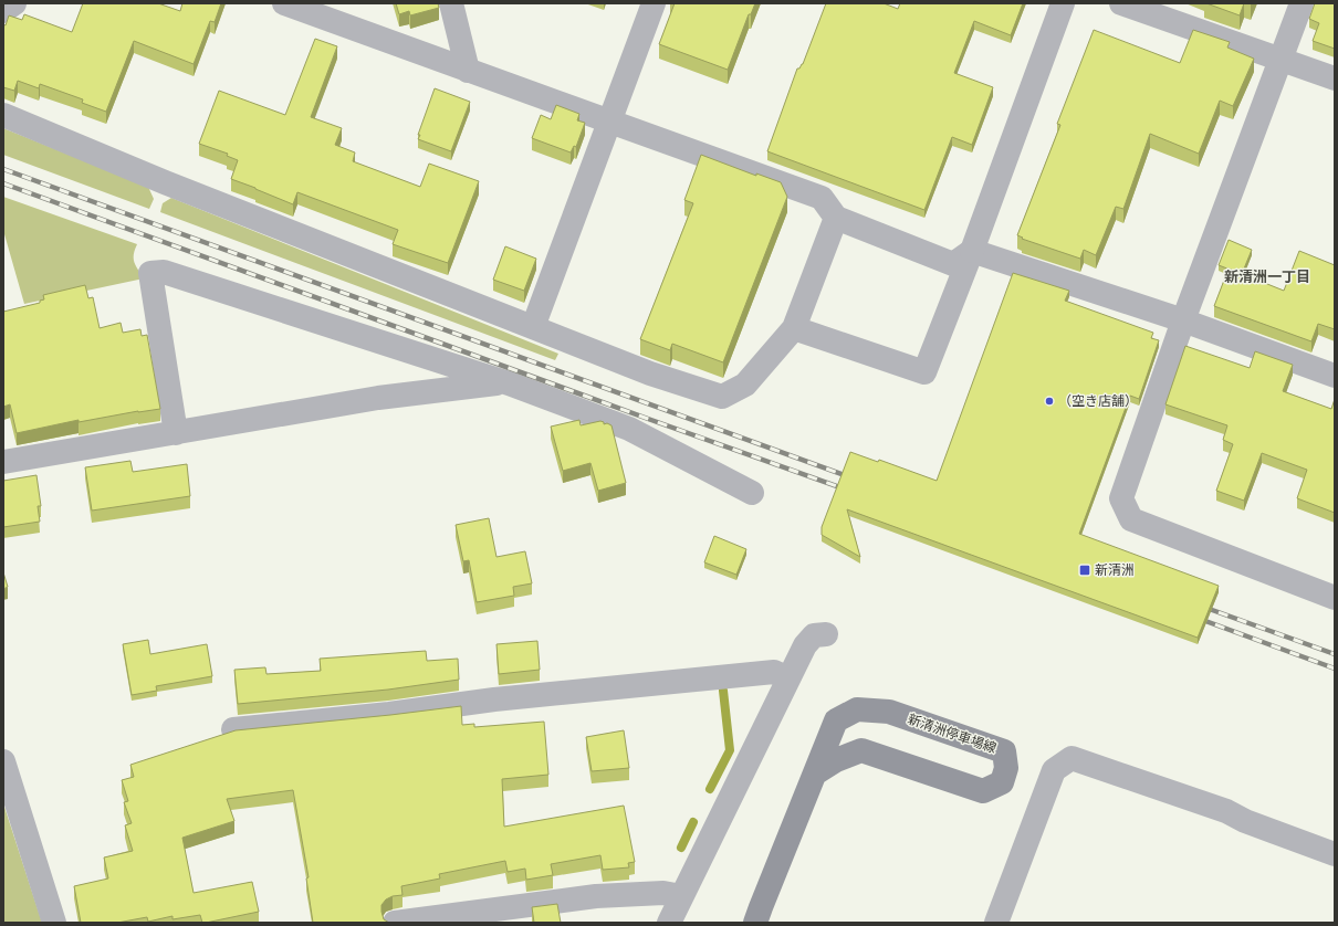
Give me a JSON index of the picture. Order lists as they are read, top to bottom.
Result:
{
  "streets": {
    "main road": ["新清洲停車場線"]
  },
  "districts": ["新清洲一丁目"],
  "places": {
    "other": ["（空き店舗）"],
    "transit": ["新清洲"]
  }
}
